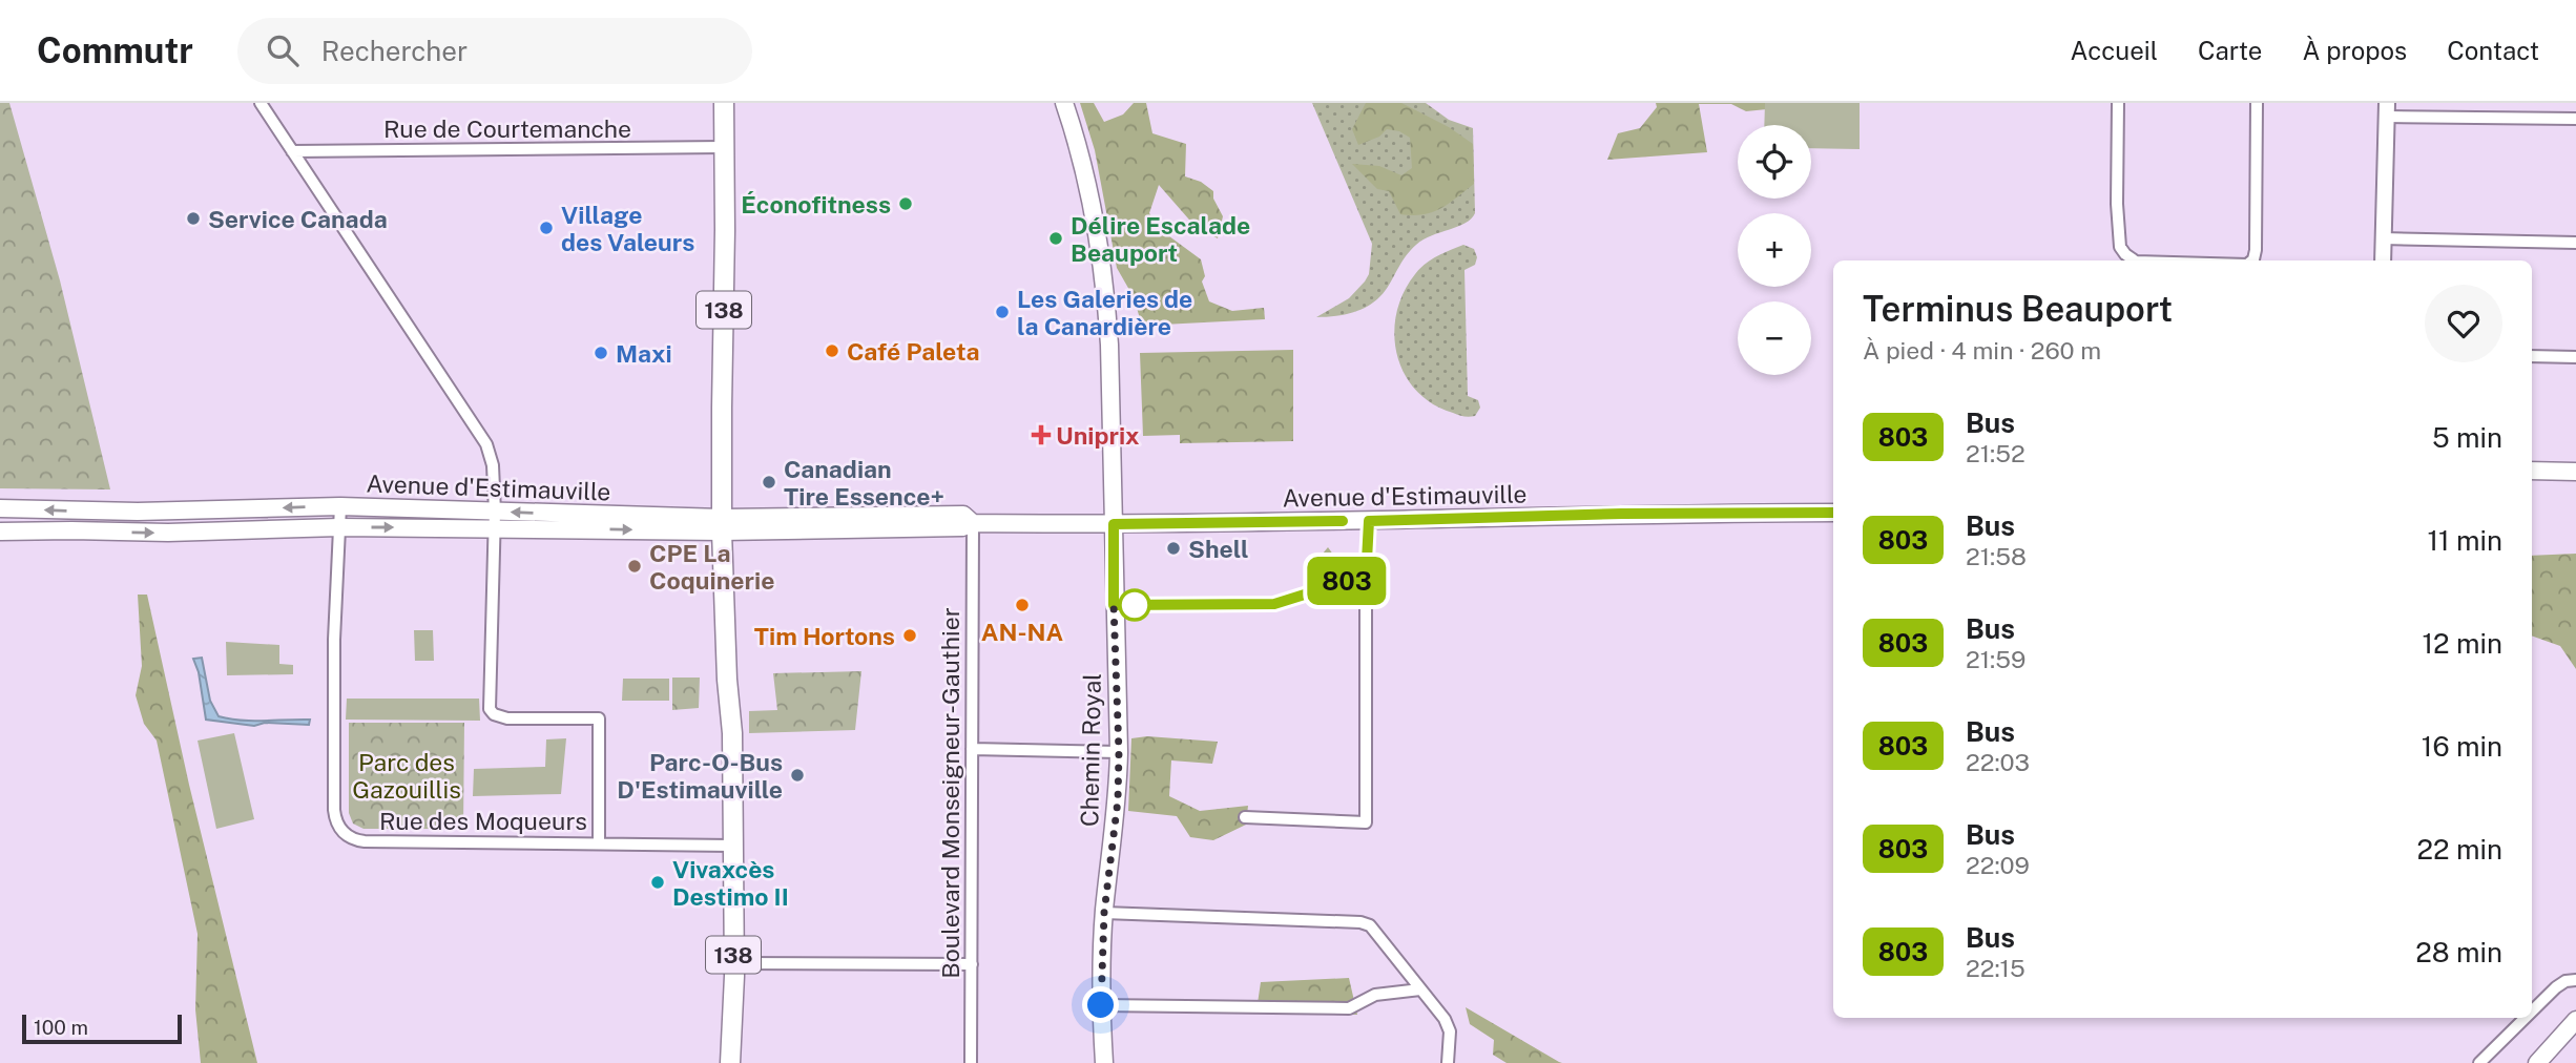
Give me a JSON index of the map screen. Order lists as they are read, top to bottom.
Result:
{
  "streets": {
    "main road": ["138", "Avenue d'Estimauville", "Chemin Royal"],
    "street": ["Rue de Courtemanche", "Boulevard Monseigneur-Gauthier", "Rue des Moqueurs"]
  },
  "crossings": [
    ["Rue de Courtemanche", "138"],
    ["138", "Avenue d'Estimauville"],
    ["138", "Rue des Moqueurs"],
    ["Avenue d'Estimauville", "Chemin Royal"],
    ["Avenue d'Estimauville", "Boulevard Monseigneur-Gauthier"],
    ["Avenue d'Estimauville", "Rue des Moqueurs"]
  ],
  "parks": ["Parc des Gazouillis"],
  "places": {
    "other": [
      "Éconofitness",
      "Service Canada",
      "Village des Valeurs",
      "Délire Escalade Beauport",
      "Les Galeries de la Canardière",
      "Café Paleta",
      "Maxi",
      "Canadian Tire Essence+",
      "Shell",
      "CPE La Coquinerie",
      "AN-NA",
      "Tim Hortons",
      "Parc-O-Bus D'Estimauville",
      "Vivaxcès Destimo II"
    ],
    "health": ["Uniprix"]
  },
  "lines": ["bus line 803"],
  "scale_bar": "100 m",
  "page": {
    "header": "Commutr",
    "search": "Rechercher",
    "nav": [
      "Accueil",
      "Carte",
      "À propos",
      "Contact"
    ],
    "on_map": "803",
    "map_buttons": ["+", "−"],
    "heading": ["Terminus Beauport", "À pied · 4 min · 260 m"],
    "list": [
      {
        "mark": "803",
        "name": "Bus",
        "note": "21:52",
        "value": "5 min"
      },
      {
        "mark": "803",
        "name": "Bus",
        "note": "21:58",
        "value": "11 min"
      },
      {
        "mark": "803",
        "name": "Bus",
        "note": "21:59",
        "value": "12 min"
      },
      {
        "mark": "803",
        "name": "Bus",
        "note": "22:03",
        "value": "16 min"
      },
      {
        "mark": "803",
        "name": "Bus",
        "note": "22:09",
        "value": "22 min"
      },
      {
        "mark": "803",
        "name": "Bus",
        "note": "22:15",
        "value": "28 min"
      }
    ],
    "scale": "100 m"
  }
}
